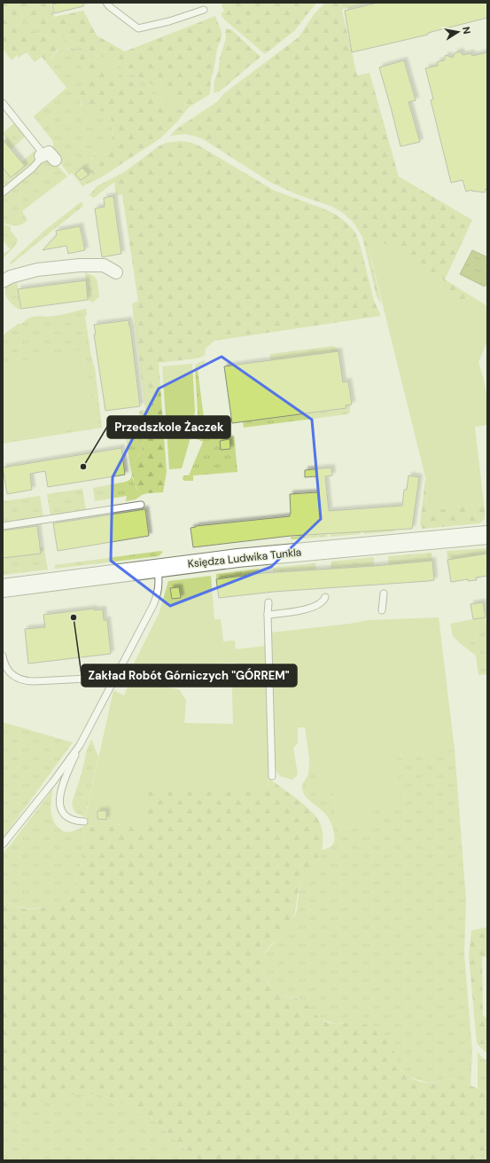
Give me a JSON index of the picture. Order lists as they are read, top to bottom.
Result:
{
  "streets": {
    "street": ["Księdza Ludwika Tunkla"]
  },
  "places": ["Przedszkole Żaczek", "Zakład Robót Górniczych \"GÓRREM\""],
  "north": "right"
}
